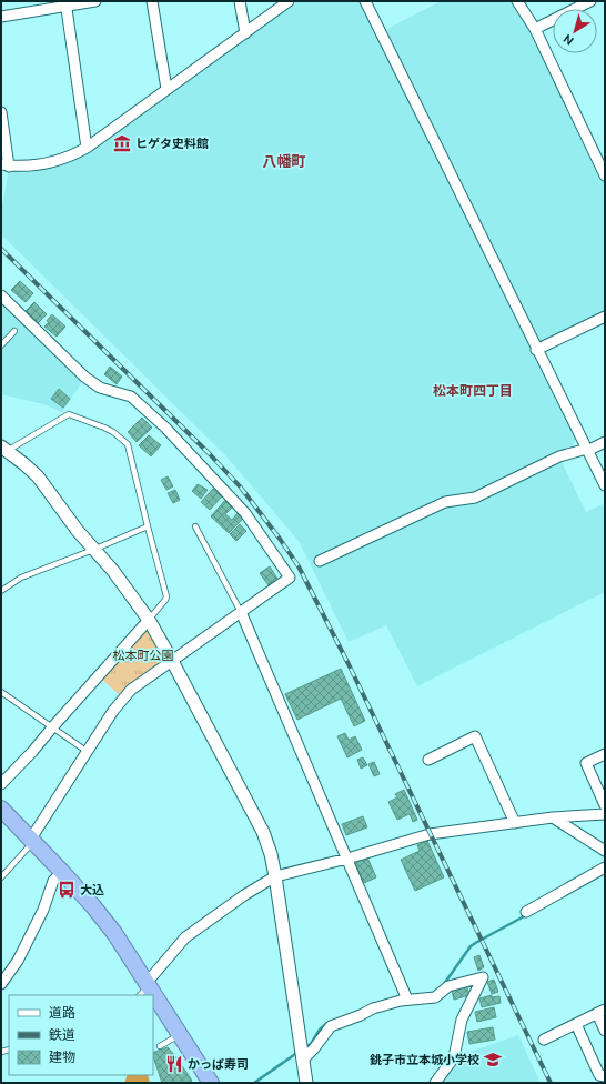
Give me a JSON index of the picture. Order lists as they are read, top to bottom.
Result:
{
  "districts": ["八幡町", "松本町四丁目"],
  "parks": ["松本町公園"],
  "places": {
    "museum": ["ヒゲタ史料館"],
    "bus stop": ["大込"],
    "school or university": ["銚子市立本城小学校"],
    "restaurant": ["かっぱ寿司"]
  },
  "legend": ["道路", "鉄道", "建物"],
  "north": "bottom left"
}
